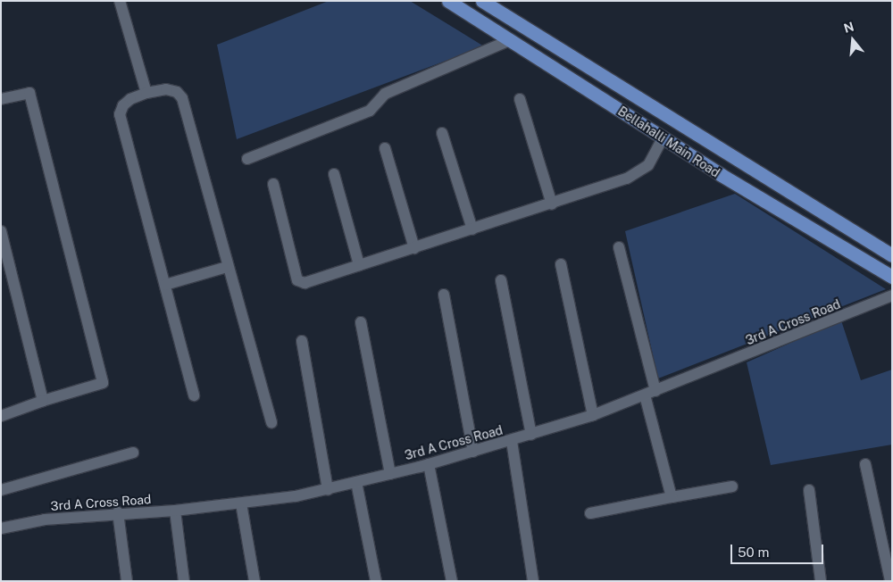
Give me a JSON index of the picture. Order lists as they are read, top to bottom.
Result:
{
  "streets": {
    "main road": ["Bellahalli Main Road"],
    "street": ["3rd A Cross Road"]
  },
  "scale_bar": "50 m",
  "north": "top"
}
